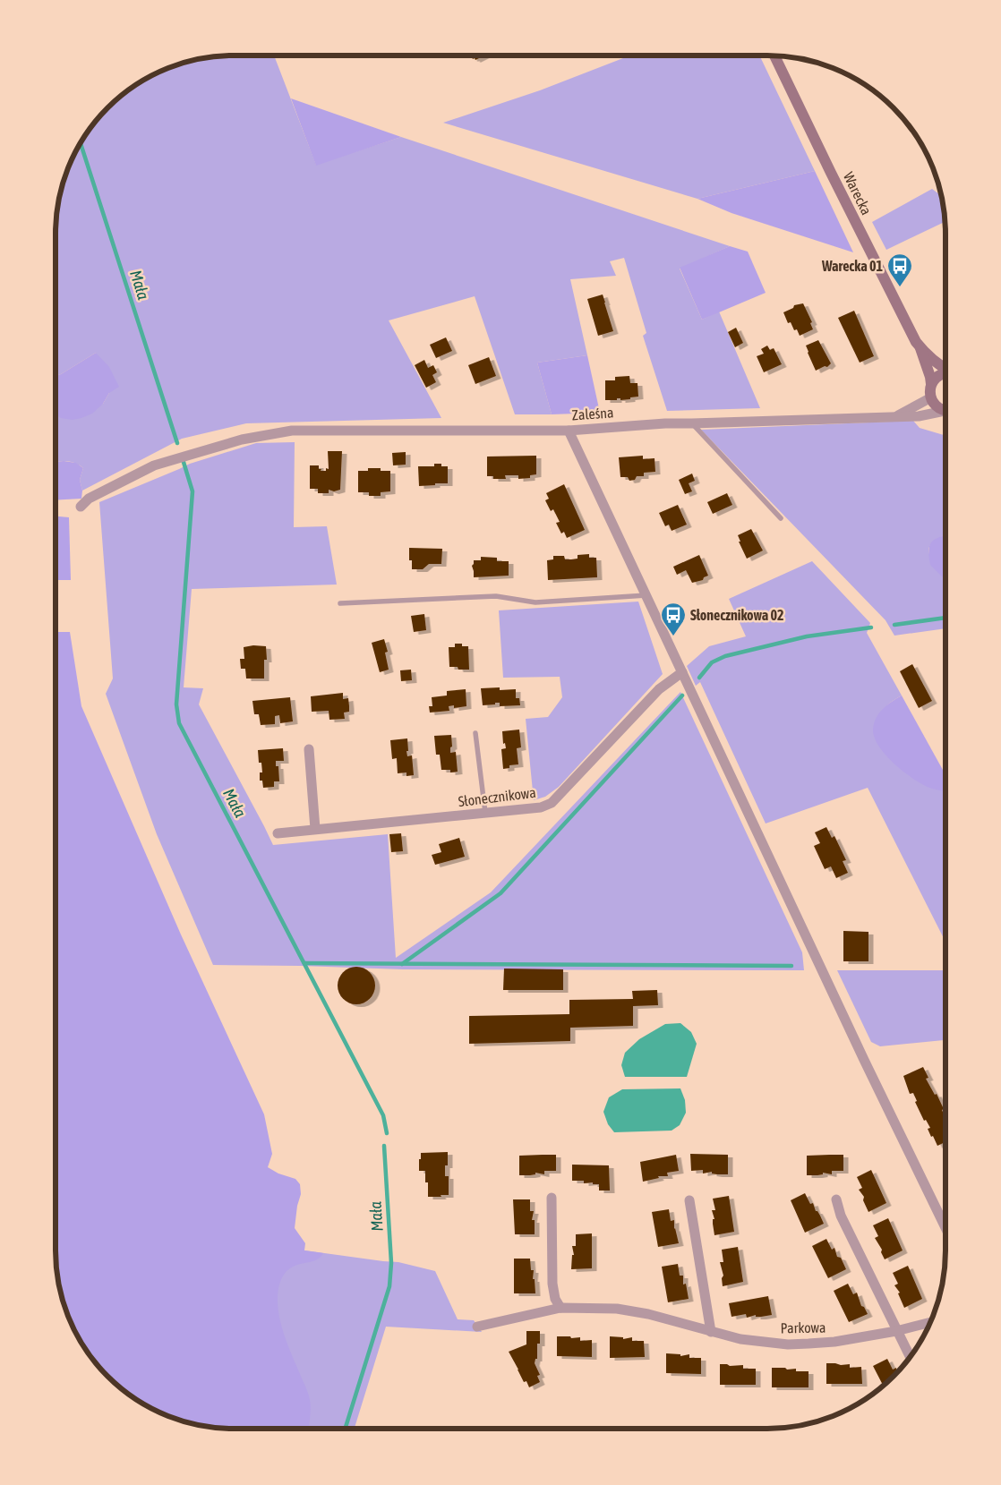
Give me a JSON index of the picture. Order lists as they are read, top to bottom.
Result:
{
  "streets": {
    "street": [
      "Warecka",
      "Zaleśna",
      "Słonecznikowa",
      "Parkowa"
    ]
  },
  "crossings": [
    ["Warecka", "Zaleśna"]
  ],
  "water": ["Mała"],
  "places": {
    "bus stop": ["Warecka 01", "Słonecznikowa 02"]
  }
}
